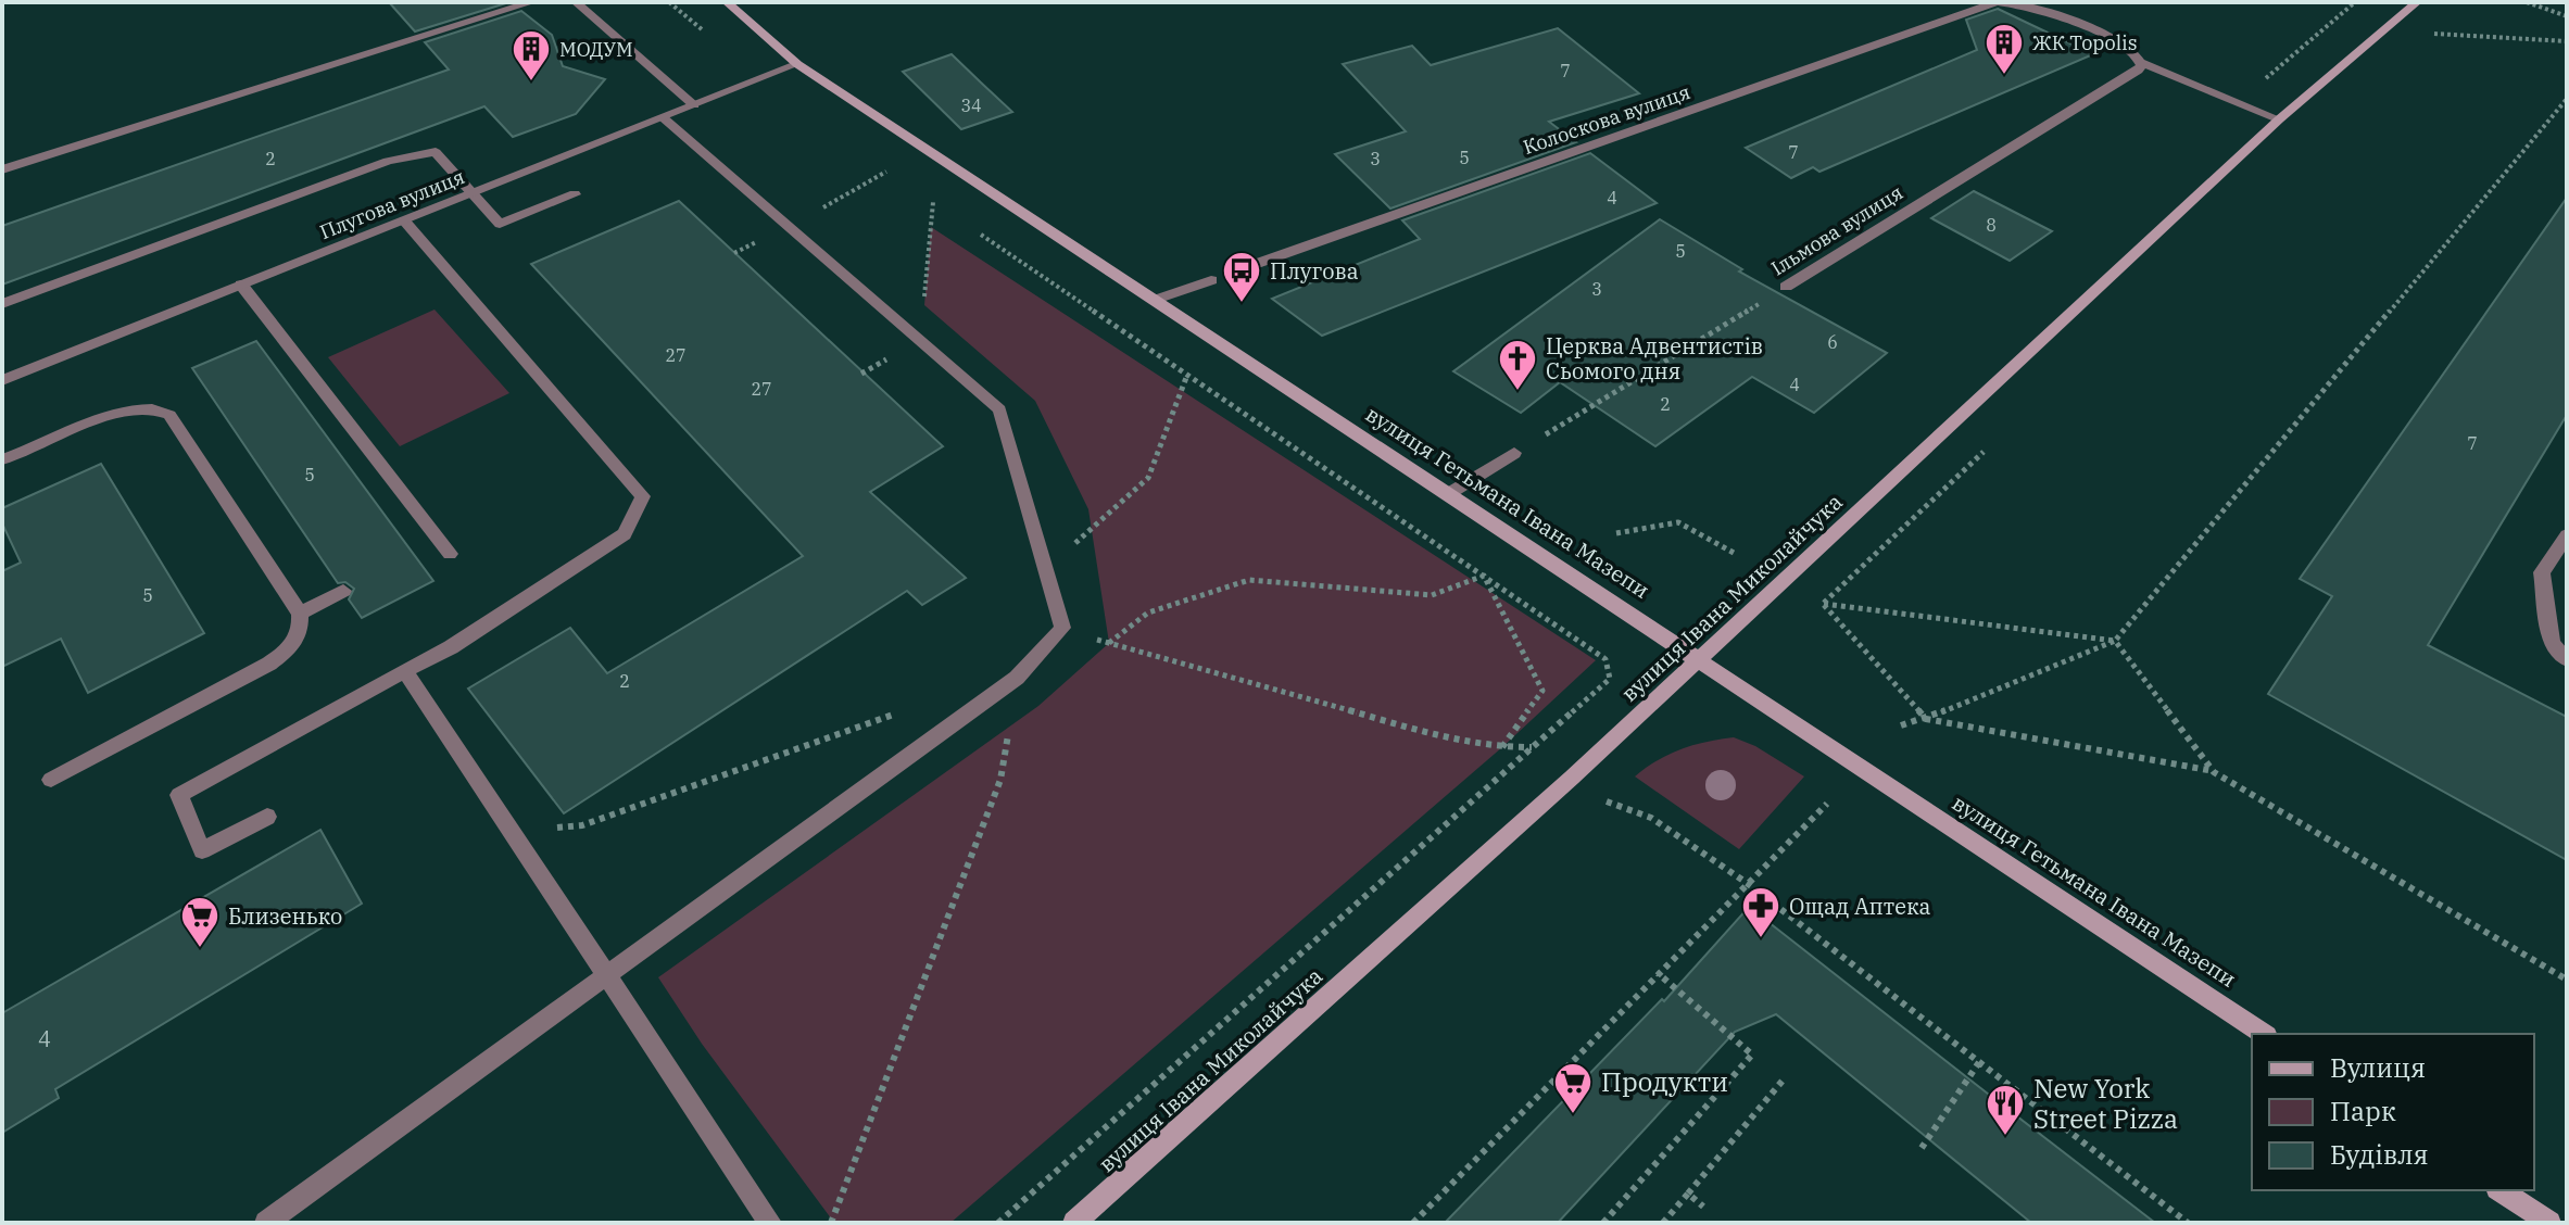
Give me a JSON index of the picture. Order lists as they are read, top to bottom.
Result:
{
  "streets": {
    "main road": ["вулиця Гетьмана Івана Мазепи", "вулиця Івана Миколайчука"],
    "street": ["Колоскова вулиця", "Плугова вулиця", "Ільмова вулиця"]
  },
  "crossings": [
    ["Колоскова вулиця", "Ільмова вулиця"],
    ["Колоскова вулиця", "вулиця Івана Миколайчука"],
    ["Плугова вулиця", "вулиця Гетьмана Івана Мазепи"],
    ["вулиця Гетьмана Івана Мазепи", "вулиця Івана Миколайчука"]
  ],
  "places": {
    "building": ["ЖК Topolis", "МОДУМ"],
    "bus stop": ["Плугова"],
    "church": ["Церква Адвентистів Сьомого дня"],
    "pharmacy": ["Ощад Аптека"],
    "supermarket": ["Близенько", "Продукти"],
    "restaurant": ["New York Street Pizza"]
  },
  "house_numbers": [
    "7",
    "34",
    "7",
    "5",
    "2",
    "3",
    "4",
    "8",
    "5",
    "3",
    "6",
    "27",
    "4",
    "27",
    "2",
    "7",
    "5",
    "5",
    "2",
    "4"
  ],
  "legend": ["Вулиця", "Парк", "Будівля"]
}
